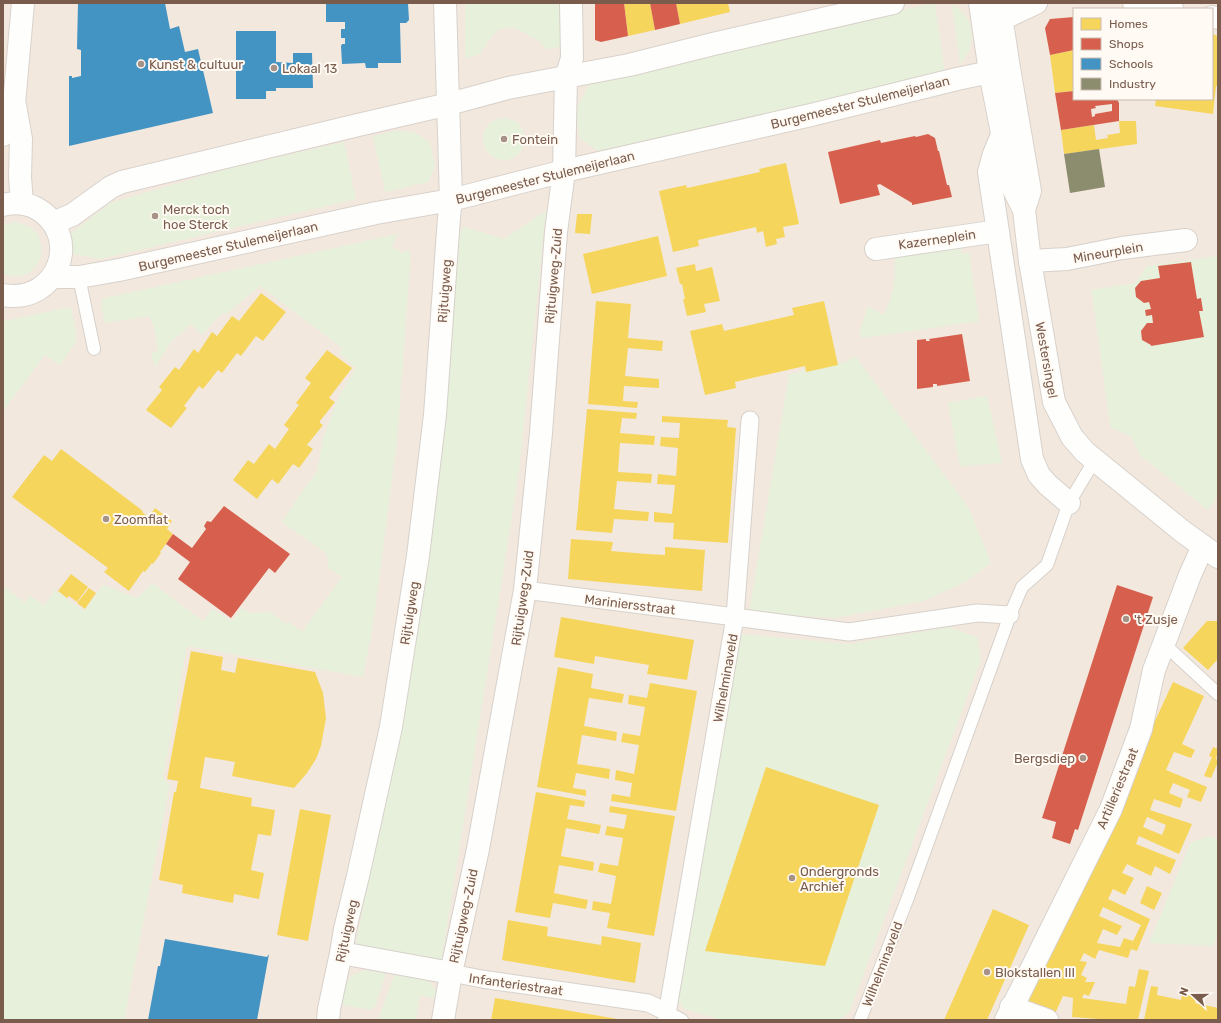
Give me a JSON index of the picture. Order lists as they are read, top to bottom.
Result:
{
  "streets": {
    "street": [
      "Burgemeester Stulemeijerlaan",
      "Kazerneplein",
      "Mineurplein",
      "Rijtuigweg-Zuid",
      "Rijtuigweg",
      "Westersingel",
      "Mariniersstraat",
      "Wilhelminaveld",
      "Artilleriestraat",
      "Infanteriestraat"
    ]
  },
  "crossings": [
    ["Burgemeester Stulemeijerlaan", "Rijtuigweg-Zuid"],
    ["Burgemeester Stulemeijerlaan", "Rijtuigweg"],
    ["Burgemeester Stulemeijerlaan", "Westersingel"],
    ["Mineurplein", "Westersingel"],
    ["Rijtuigweg-Zuid", "Mariniersstraat"],
    ["Rijtuigweg-Zuid", "Infanteriestraat"],
    ["Rijtuigweg", "Infanteriestraat"],
    ["Westersingel", "Wilhelminaveld"],
    ["Westersingel", "Artilleriestraat"],
    ["Mariniersstraat", "Wilhelminaveld"],
    ["Wilhelminaveld", "Infanteriestraat"]
  ],
  "places": [
    "Kunst & cultuur",
    "Lokaal 13",
    "Fontein",
    "Merck toch hoe Sterck",
    "Zoomflat",
    "'t Zusje",
    "Bergsdiep",
    "Ondergronds Archief",
    "Blokstallen III"
  ],
  "legend": [
    "Homes",
    "Shops",
    "Schools",
    "Industry"
  ],
  "north": "left"
}
